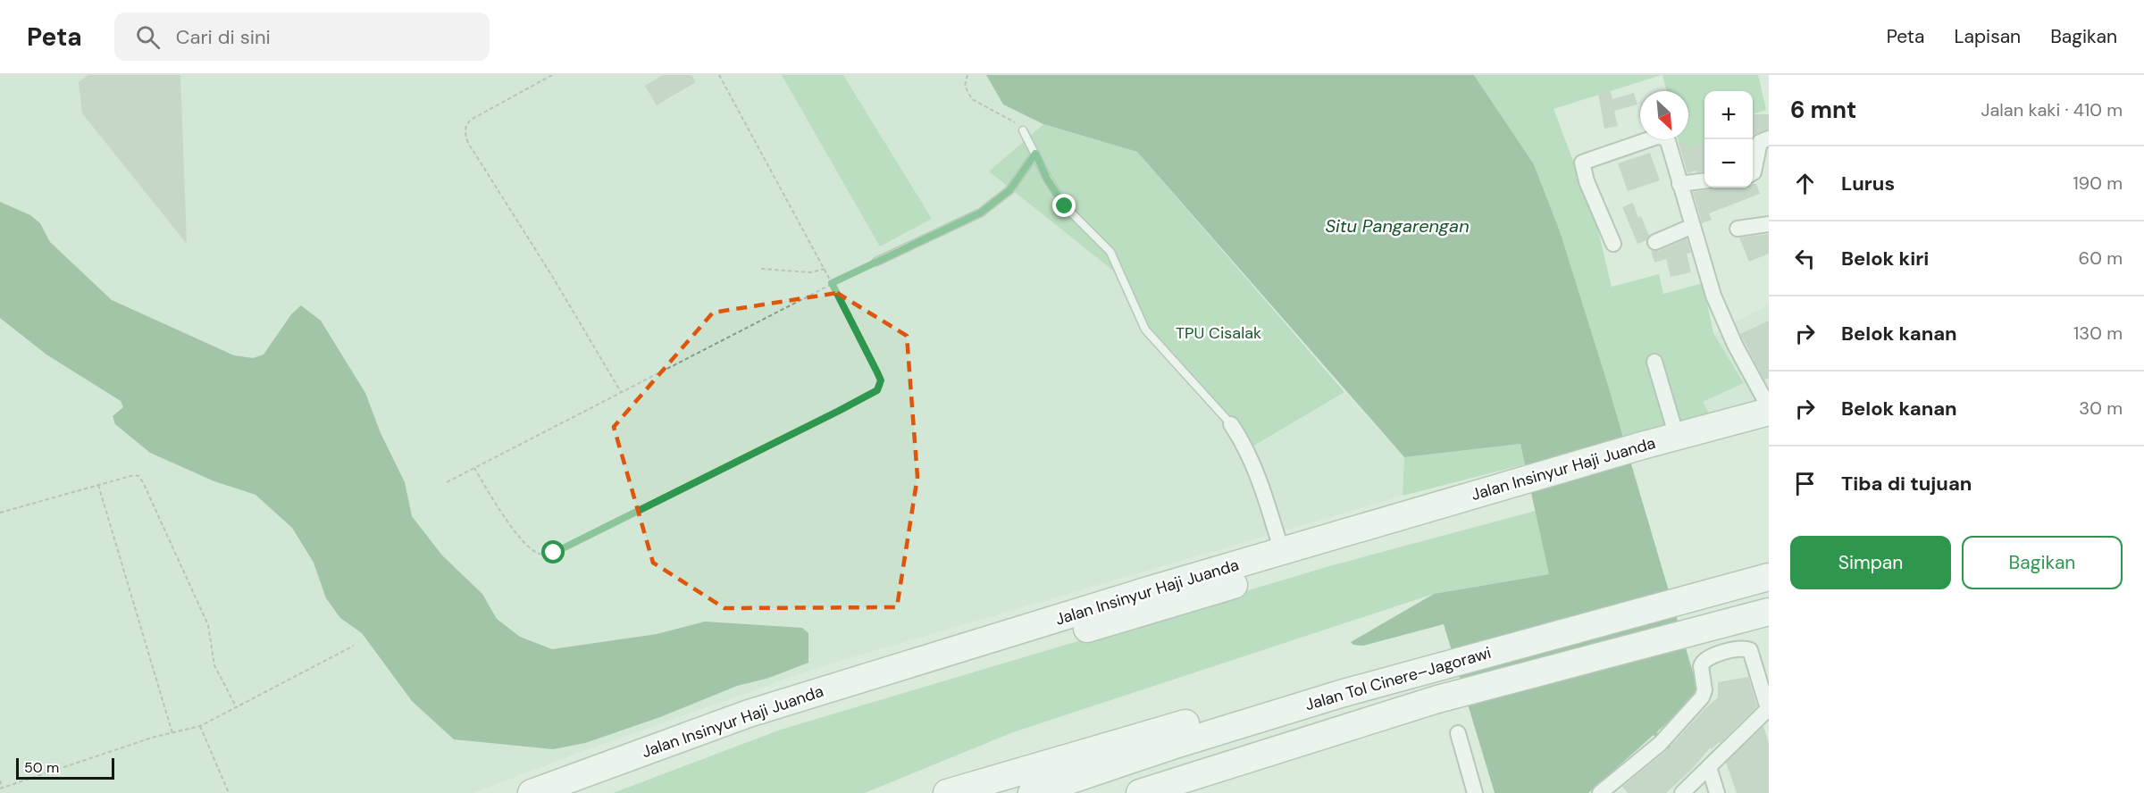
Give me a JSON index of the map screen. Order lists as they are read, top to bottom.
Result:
{
  "streets": {
    "highway": ["Jalan Insinyur Haji Juanda", "Jalan Tol Cinere–Jagorawi"]
  },
  "water": ["Situ Pangarengan"],
  "parks": ["TPU Cisalak"],
  "scale_bar": "50 m",
  "north": "bottom right",
  "page": {
    "header": "Peta",
    "search": "Cari di sini",
    "nav": ["Peta", "Lapisan", "Bagikan"],
    "heading": ["6 mnt", "Jalan kaki · 410 m"],
    "map_buttons": ["+", "−"],
    "list": [
      ["Lurus", "190 m"],
      ["Belok kiri", "60 m"],
      ["Belok kanan", "130 m"],
      ["Belok kanan", "30 m"],
      "Tiba di tujuan"
    ],
    "buttons": ["Simpan", "Bagikan"],
    "scale": "50 m"
  }
}
